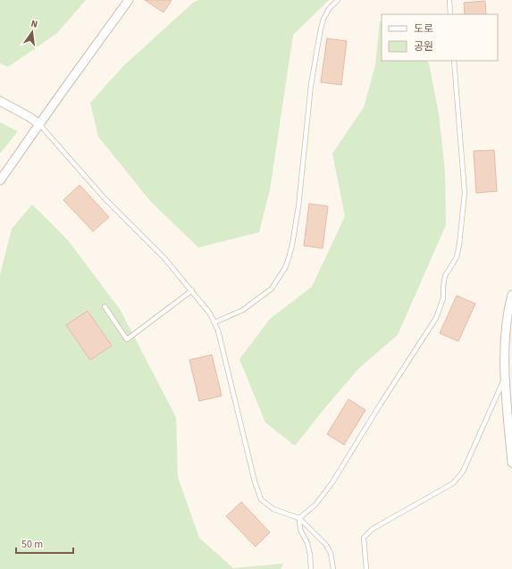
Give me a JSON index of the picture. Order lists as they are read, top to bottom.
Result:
{
  "legend": ["도로", "공원"],
  "scale_bar": "50 m",
  "north": "top"
}
